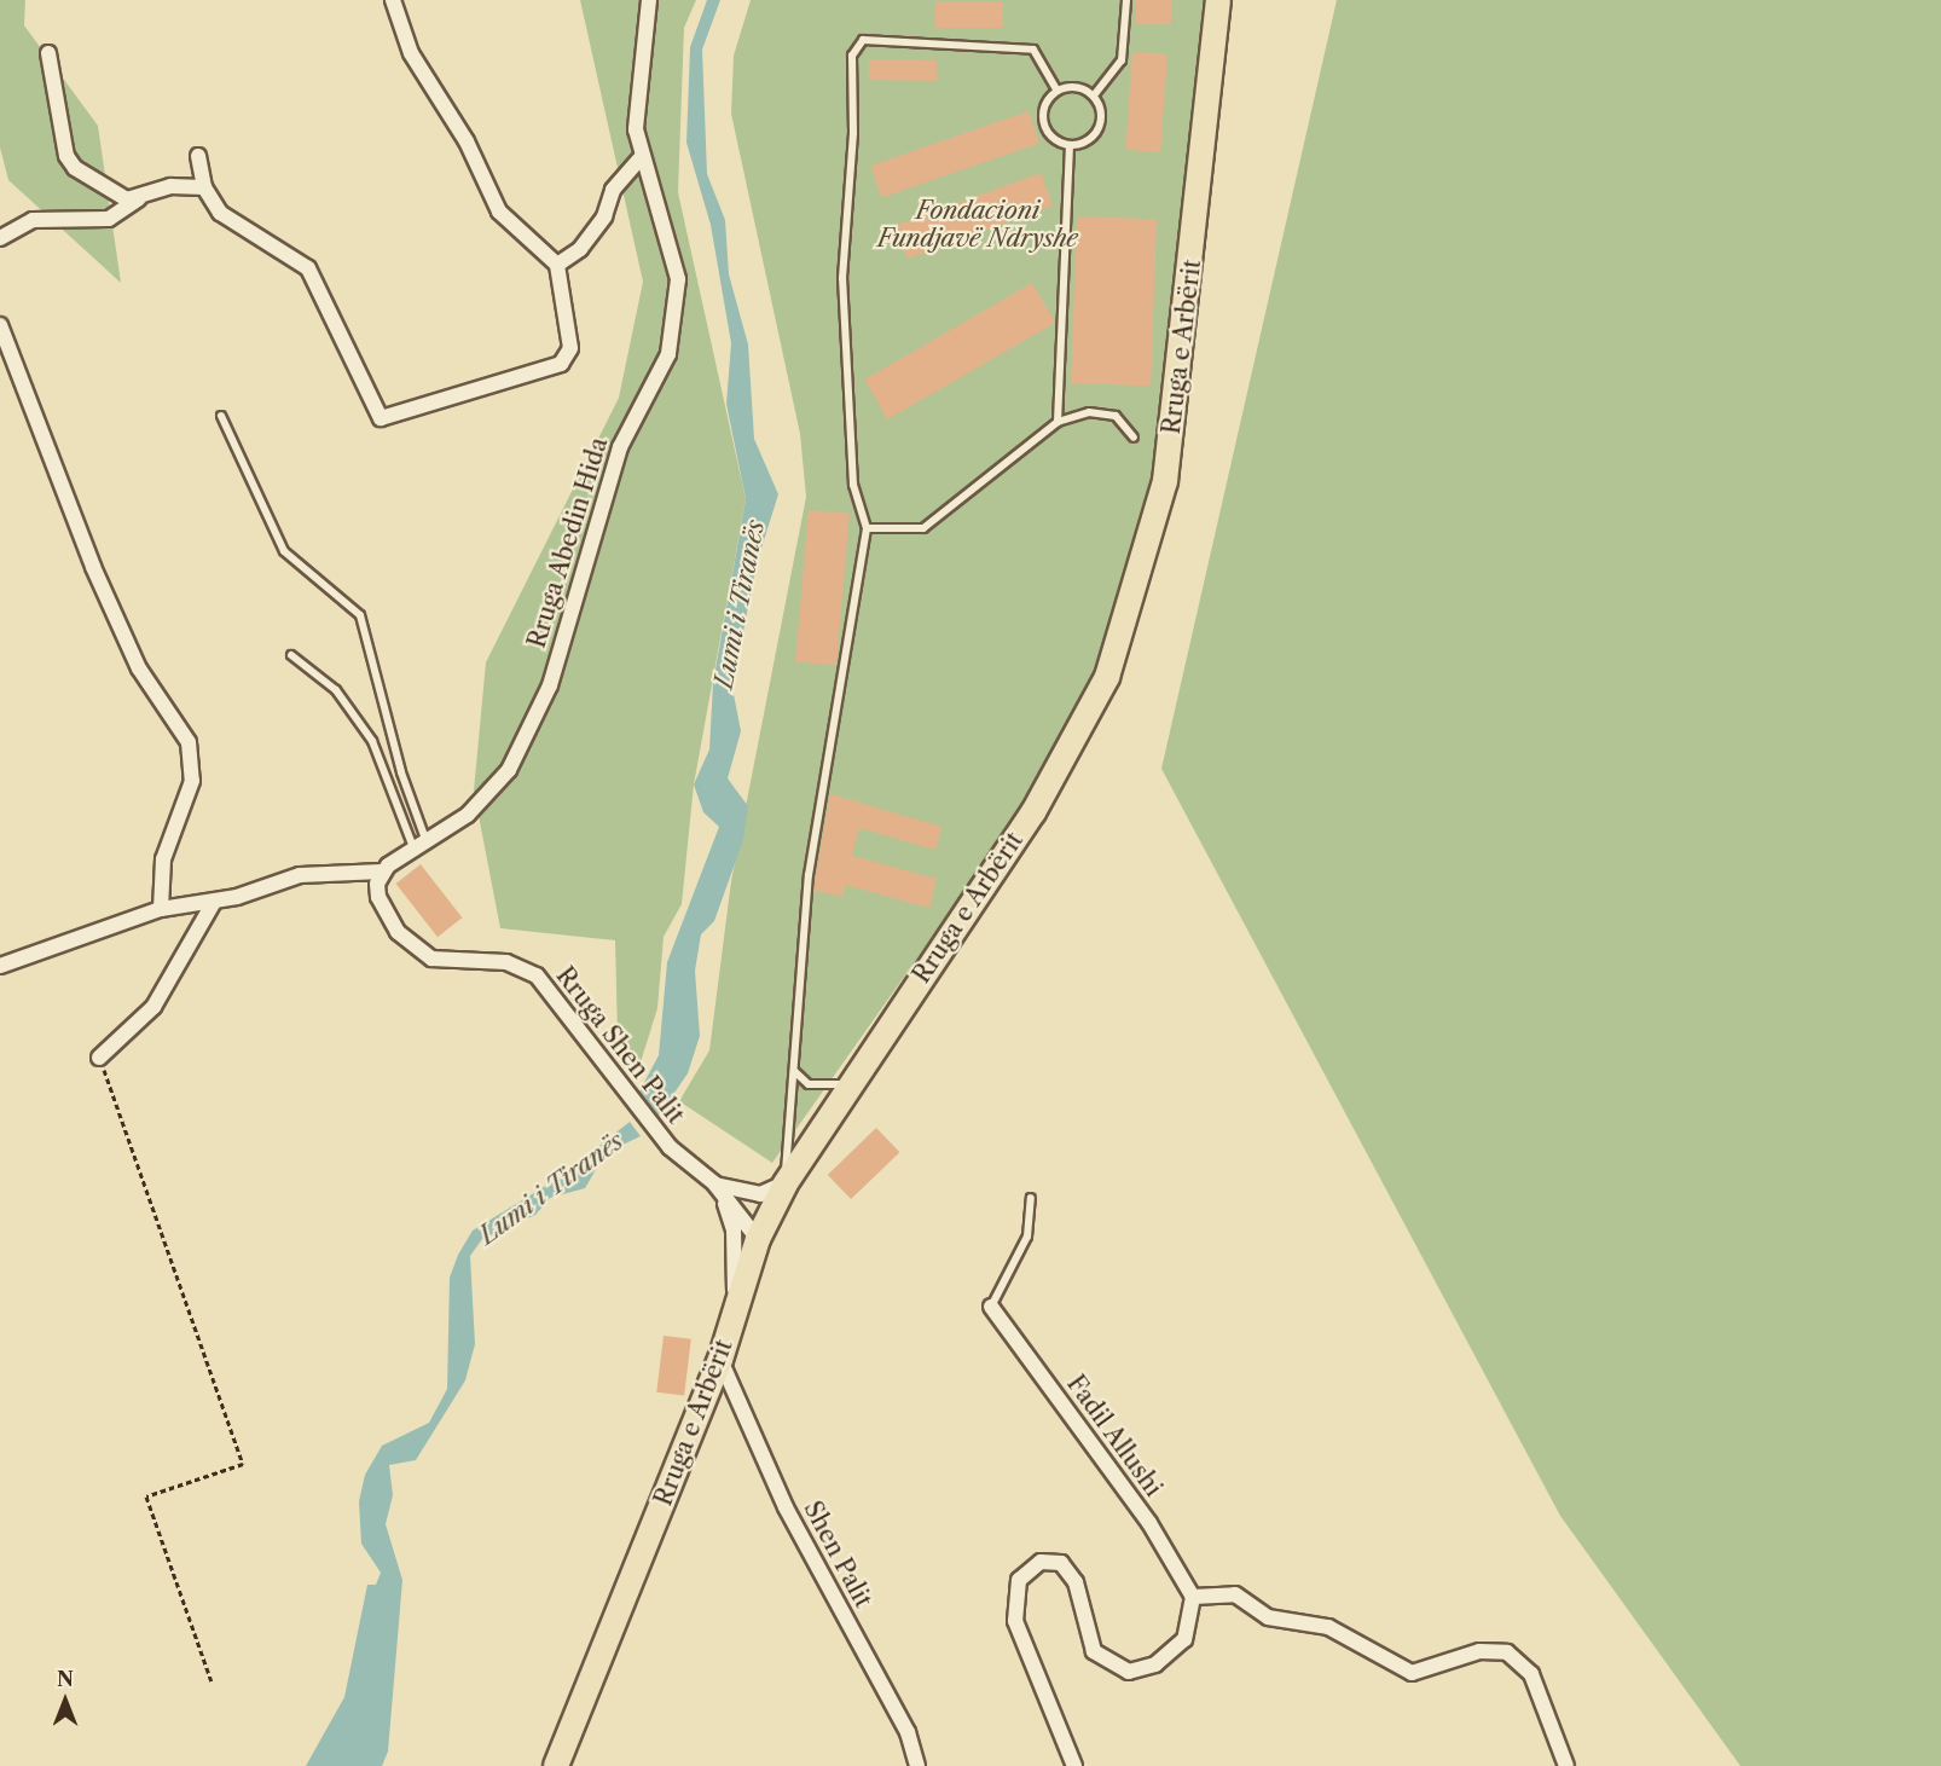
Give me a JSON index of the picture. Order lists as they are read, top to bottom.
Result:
{
  "streets": {
    "main road": ["Rruga e Arbërit"],
    "street": [
      "Rruga Abedin Hida",
      "Rruga Shen Palit",
      "Fadil Allushi",
      "Shen Palit"
    ]
  },
  "crossings": [
    ["Rruga e Arbërit", "Rruga Shen Palit"],
    ["Rruga e Arbërit", "Shen Palit"],
    ["Rruga Abedin Hida", "Rruga Shen Palit"]
  ],
  "water": ["Lumi i Tiranës"],
  "parks": ["Fondacioni Fundjavë Ndryshe"],
  "north": "top"
}
